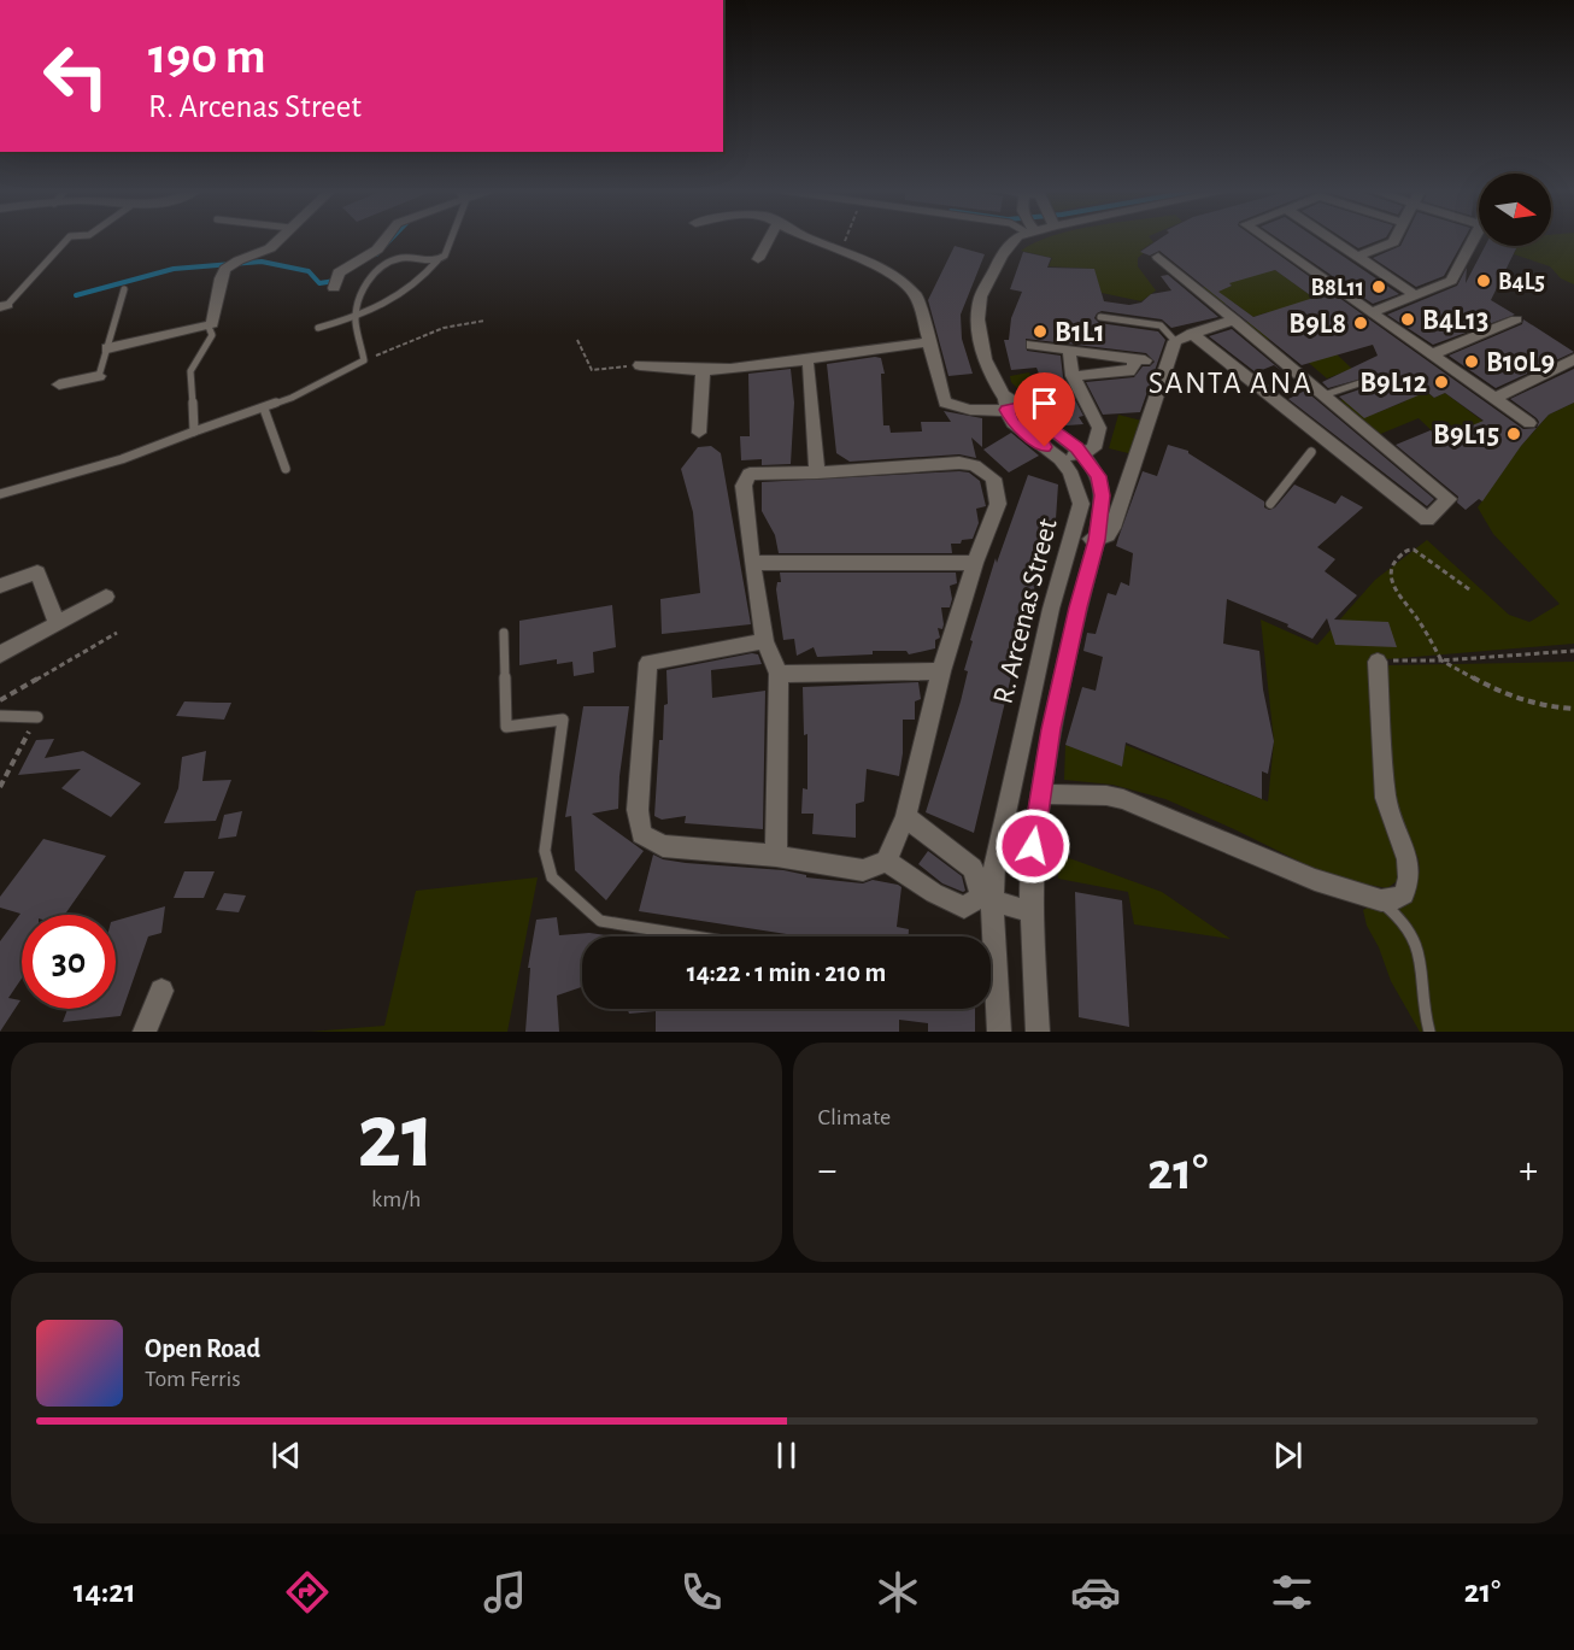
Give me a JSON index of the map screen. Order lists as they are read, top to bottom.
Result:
{
  "streets": {
    "street": ["R. Arcenas Street"]
  },
  "districts": ["SANTA ANA"],
  "places": [
    "B4L5",
    "B8L11",
    "B4L13",
    "B9L8",
    "B1L1",
    "B10L9",
    "B9L12",
    "B9L15"
  ],
  "north": "right",
  "page": {
    "turn": ["190 m", "R. Arcenas Street"],
    "limit": "30",
    "trip": "14:22 · 1 min · 210 m",
    "tile": [
      ["21", "km/h"],
      "Climate"
    ],
    "heat": ["−", "21°", "+"],
    "song": ["Open Road", "Tom Ferris"],
    "tabs": ["14:21", "21°"]
  }
}
